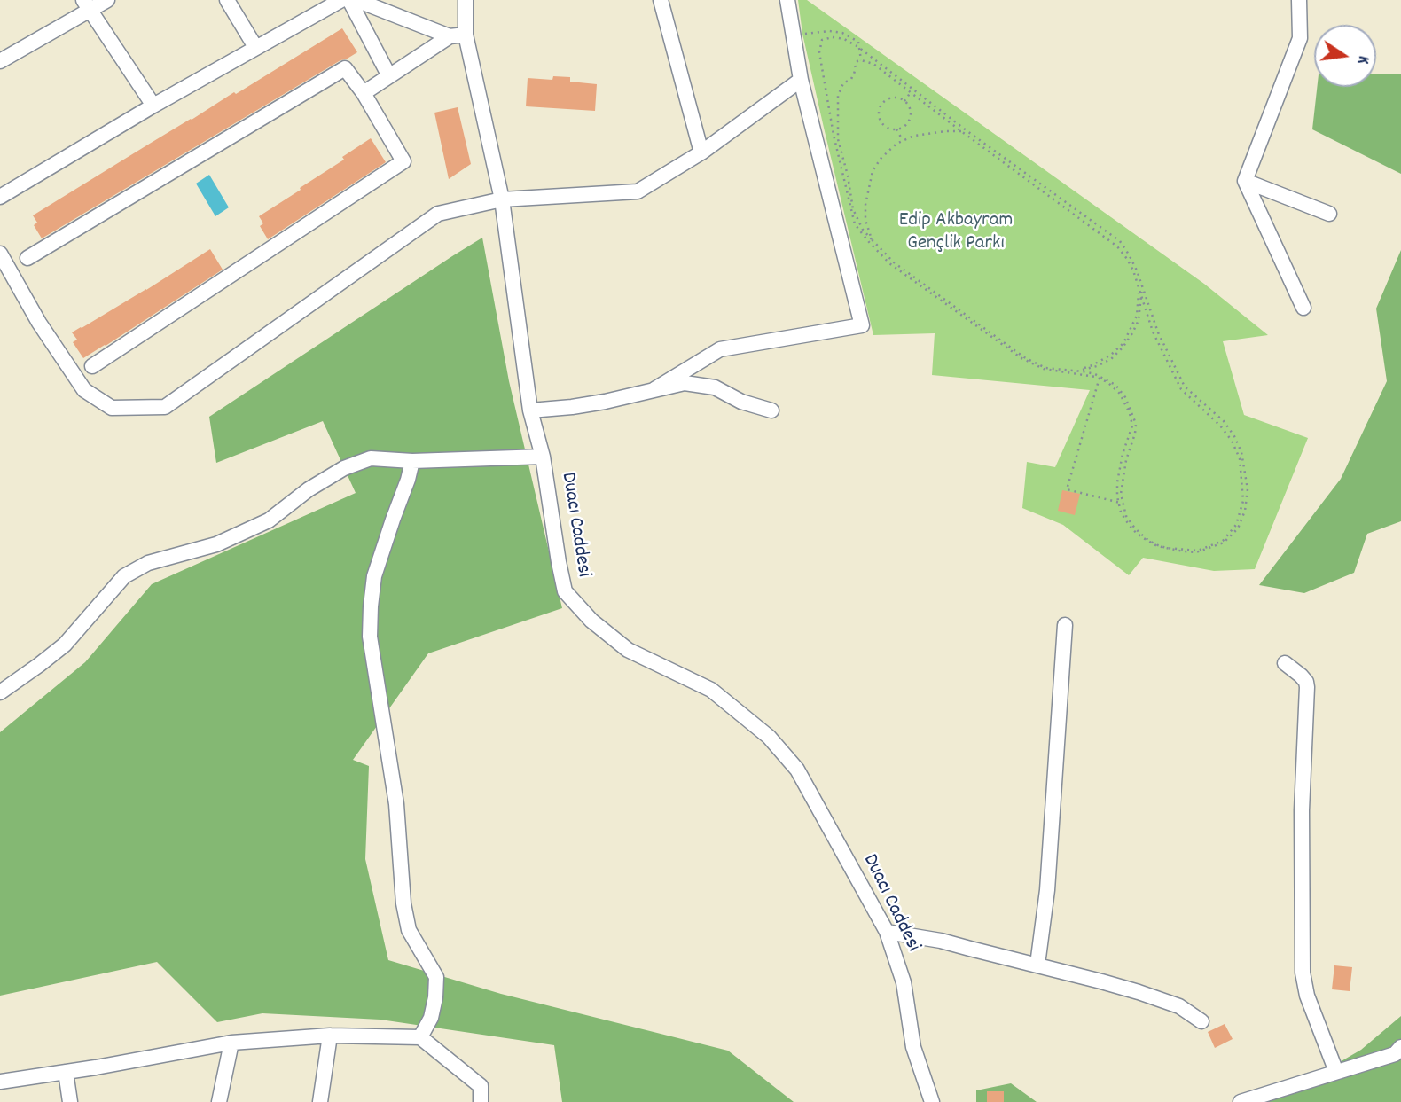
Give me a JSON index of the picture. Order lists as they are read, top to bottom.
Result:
{
  "streets": {
    "street": ["Duacı Caddesi"]
  },
  "parks": ["Edip Akbayram Gençlik Parkı"],
  "north": "right"
}
